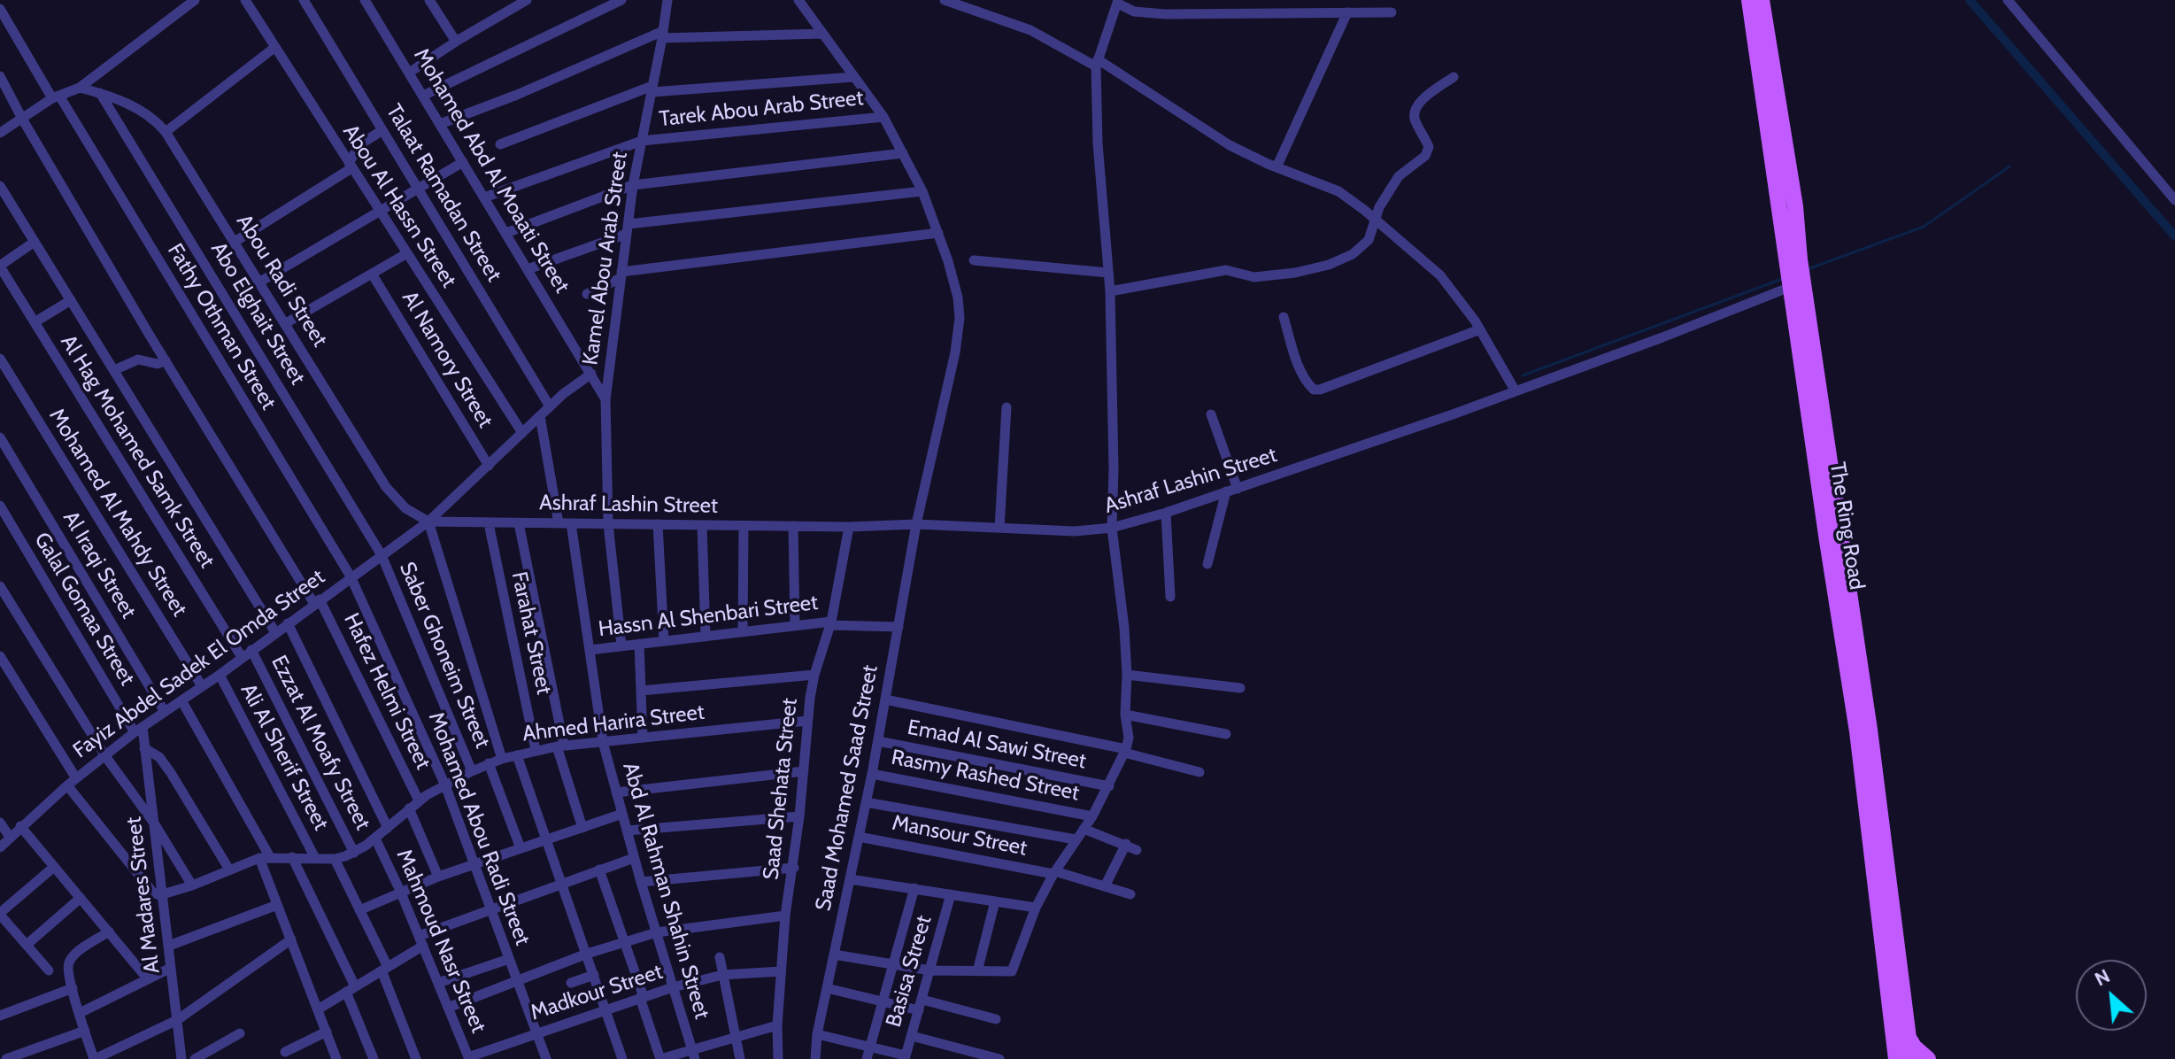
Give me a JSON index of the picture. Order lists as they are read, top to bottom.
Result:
{
  "streets": {
    "main road": ["The Ring Road"],
    "street": [
      "Tarek Abou Arab Street",
      "Mohamed Abd Al Moaati Street",
      "Talaat Ramadan Street",
      "Abou Al Hassn Street",
      "Kamel Abou Arab Street",
      "Abou Radi Street",
      "Abo Elghait Street",
      "Fathy Othman Street",
      "Al Namory Street",
      "Al Hag Mohamed Samk Street",
      "Ashraf Lashin Street",
      "Mohamed Al Mahdy Street",
      "Al Iraqi Street",
      "Galal Gomaa Street",
      "Hassn Al Shenbari Street",
      "Farahat Street",
      "Saber Ghoneim Street",
      "Fayiz Abdel Sadek El Omda Street",
      "Hafez Helmi Street",
      "Ahmed Harira Street",
      "Ezzat Al Moafy Street",
      "Emad Al Sawi Street",
      "Ali Al Sherif Street",
      "Rasmy Rashed Street",
      "Saad Mohamed Saad Street",
      "Saad Shehata Street",
      "Mohamed Abou Radi Street",
      "Mansour Street",
      "Abd Al Rahman Shahin Street",
      "Al Madares Street",
      "Mahmoud Nasr Street",
      "Basisa Street",
      "Madkour Street"
    ]
  },
  "crossings": [
    ["Tarek Abou Arab Street", "Mohamed Abd Al Moaati Street"],
    ["Tarek Abou Arab Street", "Kamel Abou Arab Street"],
    ["Tarek Abou Arab Street", "Saad Mohamed Saad Street"],
    ["Mohamed Abd Al Moaati Street", "Kamel Abou Arab Street"],
    ["Mohamed Abd Al Moaati Street", "Fayiz Abdel Sadek El Omda Street"],
    ["Talaat Ramadan Street", "Fayiz Abdel Sadek El Omda Street"],
    ["Abou Al Hassn Street", "Fayiz Abdel Sadek El Omda Street"],
    ["Kamel Abou Arab Street", "Ashraf Lashin Street"],
    ["Kamel Abou Arab Street", "Hassn Al Shenbari Street"],
    ["Abou Radi Street", "Abo Elghait Street"],
    ["Abou Radi Street", "Ashraf Lashin Street"],
    ["Abou Radi Street", "Fayiz Abdel Sadek El Omda Street"],
    ["Abo Elghait Street", "Saber Ghoneim Street"],
    ["Abo Elghait Street", "Fayiz Abdel Sadek El Omda Street"],
    ["Fathy Othman Street", "Fayiz Abdel Sadek El Omda Street"],
    ["Fathy Othman Street", "Mohamed Abou Radi Street"],
    ["Al Namory Street", "Fayiz Abdel Sadek El Omda Street"],
    ["Al Hag Mohamed Samk Street", "Fayiz Abdel Sadek El Omda Street"],
    ["Ashraf Lashin Street", "The Ring Road"],
    ["Ashraf Lashin Street", "Farahat Street"],
    ["Ashraf Lashin Street", "Fayiz Abdel Sadek El Omda Street"],
    ["Ashraf Lashin Street", "Saad Mohamed Saad Street"],
    ["Ashraf Lashin Street", "Saad Shehata Street"],
    ["Ashraf Lashin Street", "Abd Al Rahman Shahin Street"],
    ["Mohamed Al Mahdy Street", "Fayiz Abdel Sadek El Omda Street"],
    ["Al Iraqi Street", "Fayiz Abdel Sadek El Omda Street"],
    ["Galal Gomaa Street", "Fayiz Abdel Sadek El Omda Street"],
    ["Galal Gomaa Street", "Al Madares Street"],
    ["Hassn Al Shenbari Street", "Saad Mohamed Saad Street"],
    ["Hassn Al Shenbari Street", "Saad Shehata Street"],
    ["Hassn Al Shenbari Street", "Abd Al Rahman Shahin Street"],
    ["Farahat Street", "Ahmed Harira Street"],
    ["Saber Ghoneim Street", "Fayiz Abdel Sadek El Omda Street"],
    ["Saber Ghoneim Street", "Ahmed Harira Street"],
    ["Fayiz Abdel Sadek El Omda Street", "Hafez Helmi Street"],
    ["Fayiz Abdel Sadek El Omda Street", "Ezzat Al Moafy Street"],
    ["Fayiz Abdel Sadek El Omda Street", "Ali Al Sherif Street"],
    ["Fayiz Abdel Sadek El Omda Street", "Mohamed Abou Radi Street"],
    ["Fayiz Abdel Sadek El Omda Street", "Al Madares Street"],
    ["Hafez Helmi Street", "Ahmed Harira Street"],
    ["Ahmed Harira Street", "Ezzat Al Moafy Street"],
    ["Ahmed Harira Street", "Ali Al Sherif Street"],
    ["Ahmed Harira Street", "Saad Shehata Street"],
    ["Ahmed Harira Street", "Mohamed Abou Radi Street"],
    ["Ahmed Harira Street", "Abd Al Rahman Shahin Street"],
    ["Ahmed Harira Street", "Al Madares Street"],
    ["Ahmed Harira Street", "Mahmoud Nasr Street"],
    ["Emad Al Sawi Street", "Saad Mohamed Saad Street"],
    ["Rasmy Rashed Street", "Saad Mohamed Saad Street"],
    ["Saad Mohamed Saad Street", "Mansour Street"],
    ["Saad Shehata Street", "Madkour Street"],
    ["Mohamed Abou Radi Street", "Madkour Street"],
    ["Abd Al Rahman Shahin Street", "Madkour Street"],
    ["Mahmoud Nasr Street", "Madkour Street"]
  ],
  "north": "top left"
}
